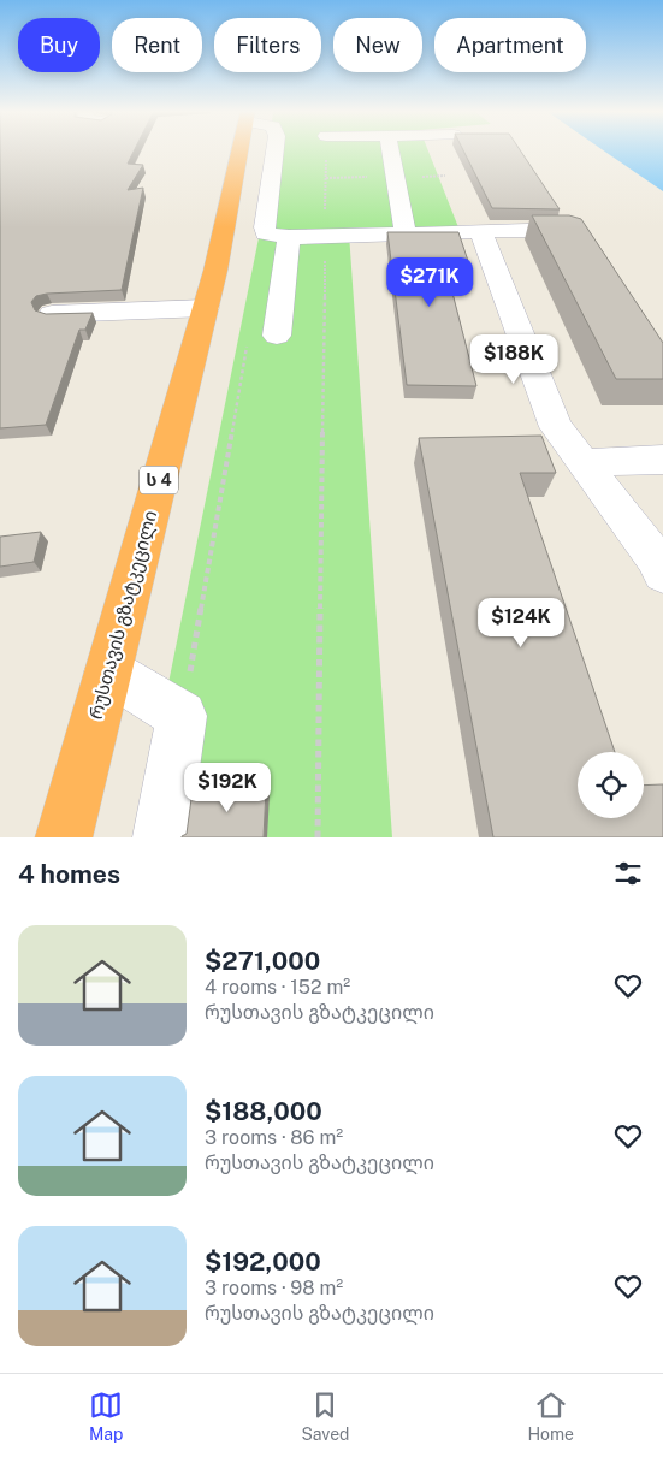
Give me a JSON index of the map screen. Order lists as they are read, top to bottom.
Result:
{
  "streets": {
    "highway": ["ს 4", "რუსთავის გზატკეცილი"]
  },
  "page": {
    "chip": [
      "Buy",
      "Rent",
      "Filters",
      "New",
      "Apartment"
    ],
    "price": [
      "$271K",
      "$188K",
      "$124K",
      "$192K"
    ],
    "heading": "4 homes",
    "list": [
      {
        "name": "$271,000",
        "note": "4 rooms · 152 m² · რუსთავის გზატკეცილი"
      },
      {
        "name": "$188,000",
        "note": "3 rooms · 86 m² · რუსთავის გზატკეცილი"
      },
      {
        "name": "$192,000",
        "note": "3 rooms · 98 m² · რუსთავის გზატკეცილი"
      }
    ],
    "tabs": ["Map", "Saved", "Home"]
  }
}
